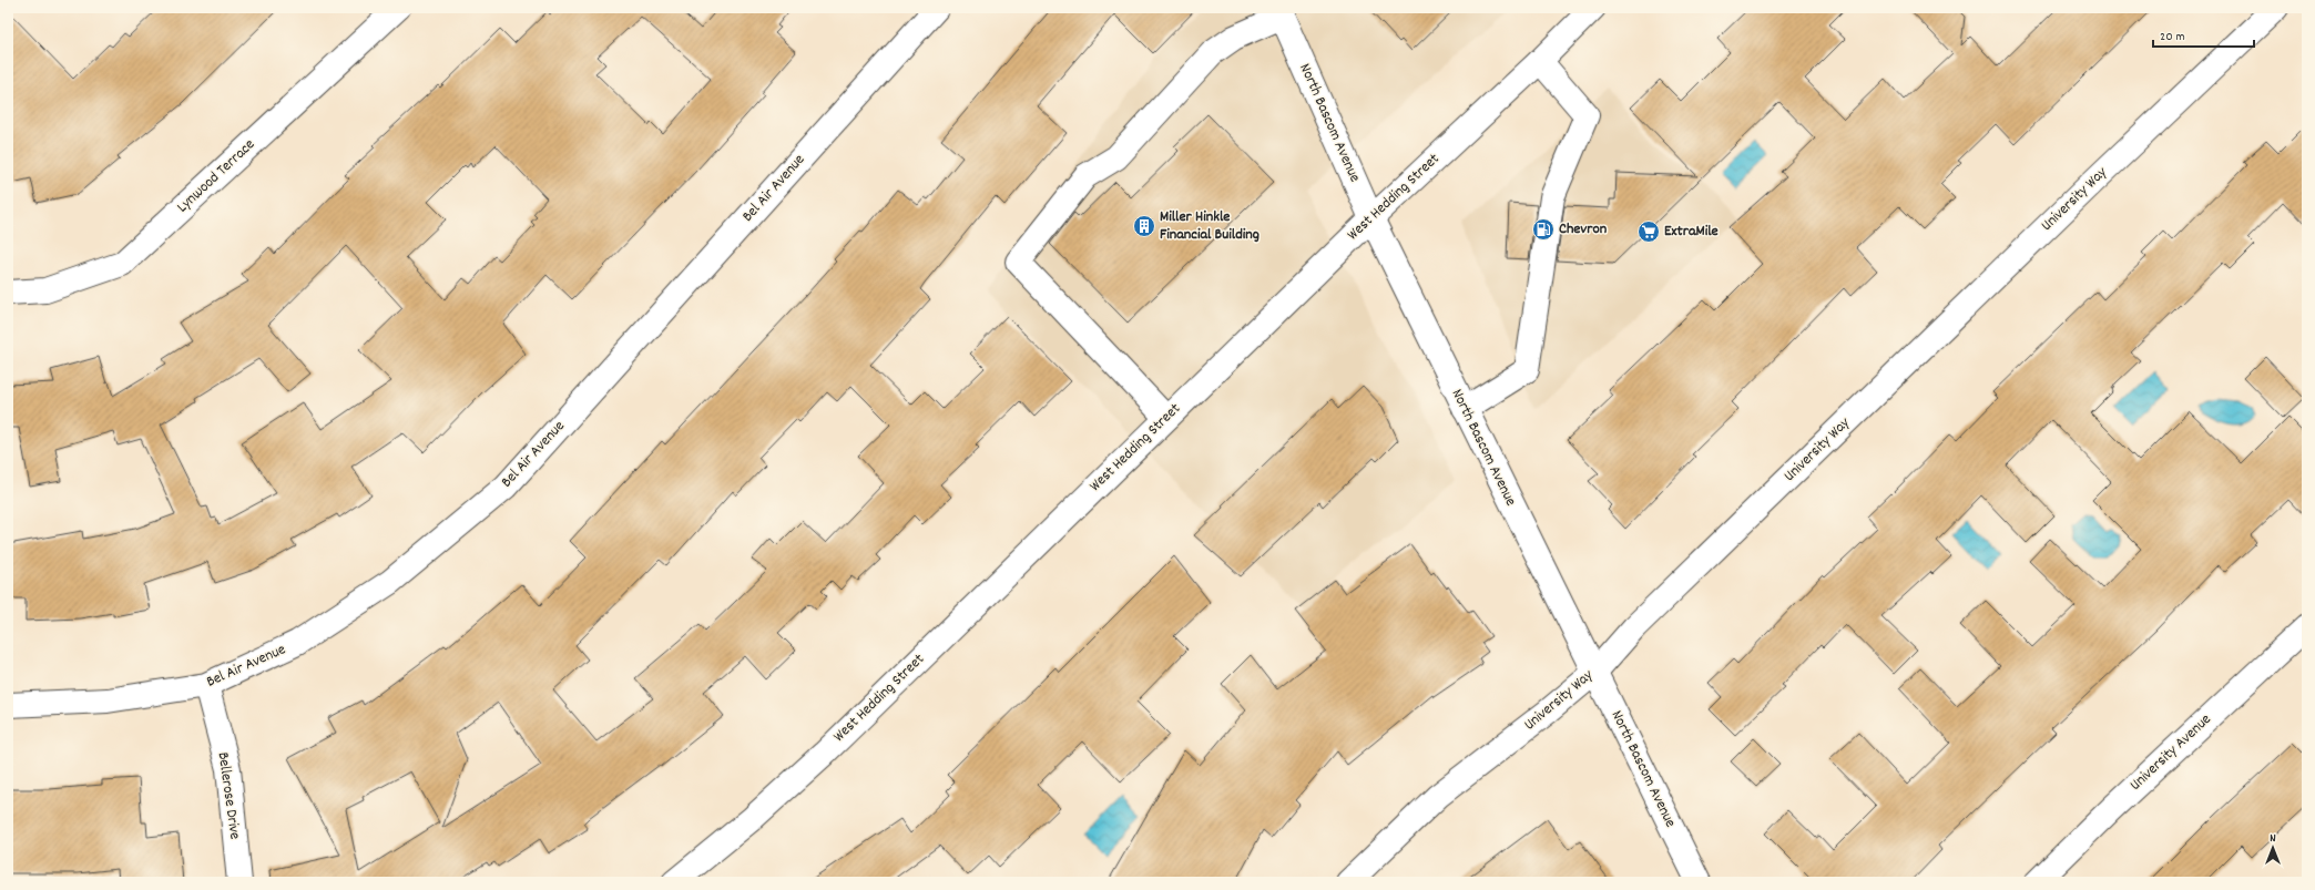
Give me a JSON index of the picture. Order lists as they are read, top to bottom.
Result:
{
  "streets": {
    "street": [
      "North Bascom Avenue",
      "Lynwood Terrace",
      "Bel Air Avenue",
      "West Hedding Street",
      "University Way",
      "University Avenue",
      "Bellerose Drive"
    ]
  },
  "crossings": [
    ["North Bascom Avenue", "West Hedding Street"],
    ["North Bascom Avenue", "University Way"],
    ["Bel Air Avenue", "Bellerose Drive"]
  ],
  "places": {
    "building": ["Miller Hinkle Financial Building"],
    "fuel station": ["Chevron"],
    "supermarket": ["ExtraMile"]
  },
  "scale_bar": "20 m",
  "north": "top"
}
